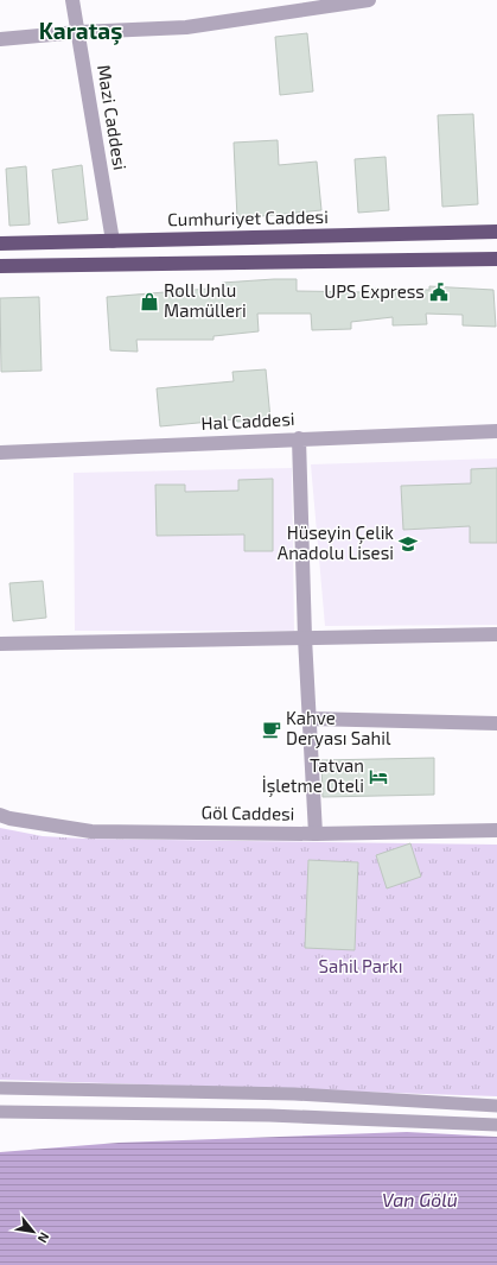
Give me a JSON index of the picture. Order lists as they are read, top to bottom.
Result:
{
  "streets": {
    "highway": ["Cumhuriyet Caddesi"],
    "street": ["Mazi Caddesi", "Hal Caddesi", "Göl Caddesi"]
  },
  "crossings": [
    ["Mazi Caddesi", "Cumhuriyet Caddesi"]
  ],
  "districts": ["Karataş"],
  "water": ["Van Gölü"],
  "parks": ["Sahil Parkı"],
  "places": {
    "public building": ["UPS Express"],
    "shop": ["Roll Unlu Mamülleri"],
    "school or university": ["Hüseyin Çelik Anadolu Lisesi"],
    "cafe": ["Kahve Deryası Sahil"],
    "hotel": ["Tatvan İşletme Oteli"]
  },
  "north": "bottom right"
}
